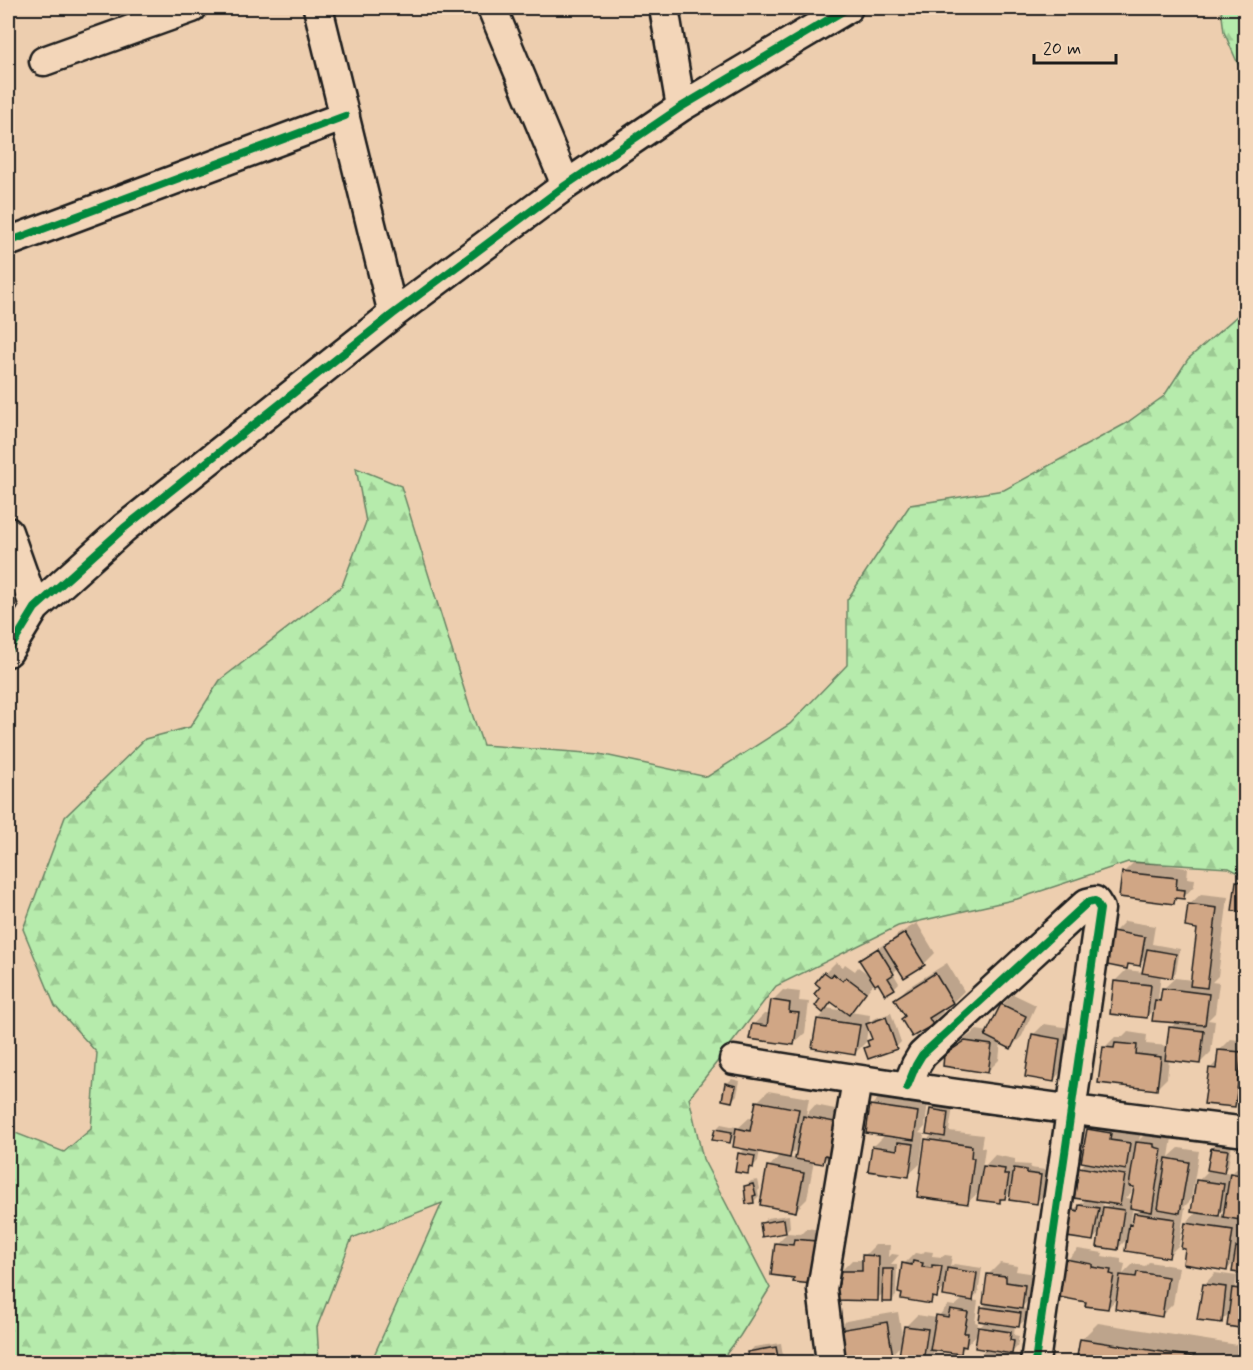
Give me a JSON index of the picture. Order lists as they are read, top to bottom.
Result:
{
  "scale_bar": "20 m"
}
